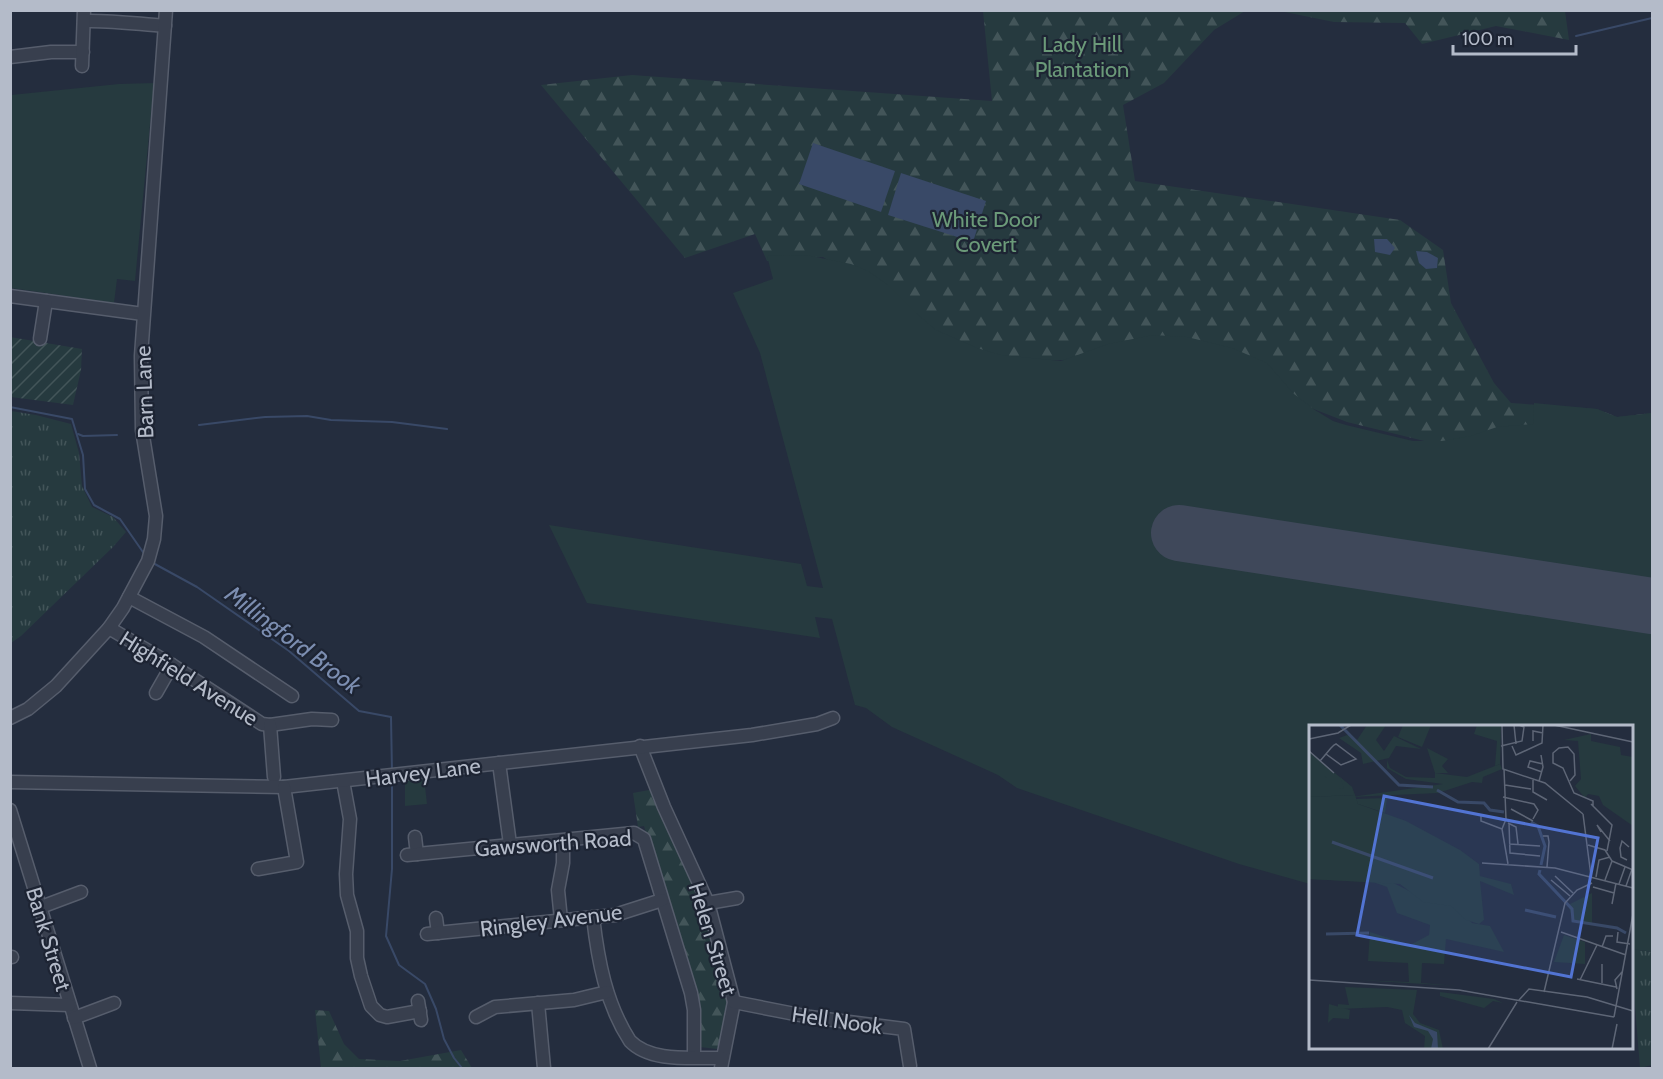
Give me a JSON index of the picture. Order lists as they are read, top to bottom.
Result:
{
  "streets": {
    "street": [
      "Barn Lane",
      "Highfield Avenue",
      "Harvey Lane",
      "Gawsworth Road",
      "Ringley Avenue",
      "Bank Street",
      "Helen Street",
      "Hell Nook"
    ]
  },
  "crossings": [
    ["Barn Lane", "Highfield Avenue"],
    ["Harvey Lane", "Helen Street"],
    ["Gawsworth Road", "Ringley Avenue"],
    ["Helen Street", "Hell Nook"]
  ],
  "water": ["Millingford Brook"],
  "parks": ["Lady Hill Plantation", "White Door Covert"],
  "scale_bar": "100 m"
}
